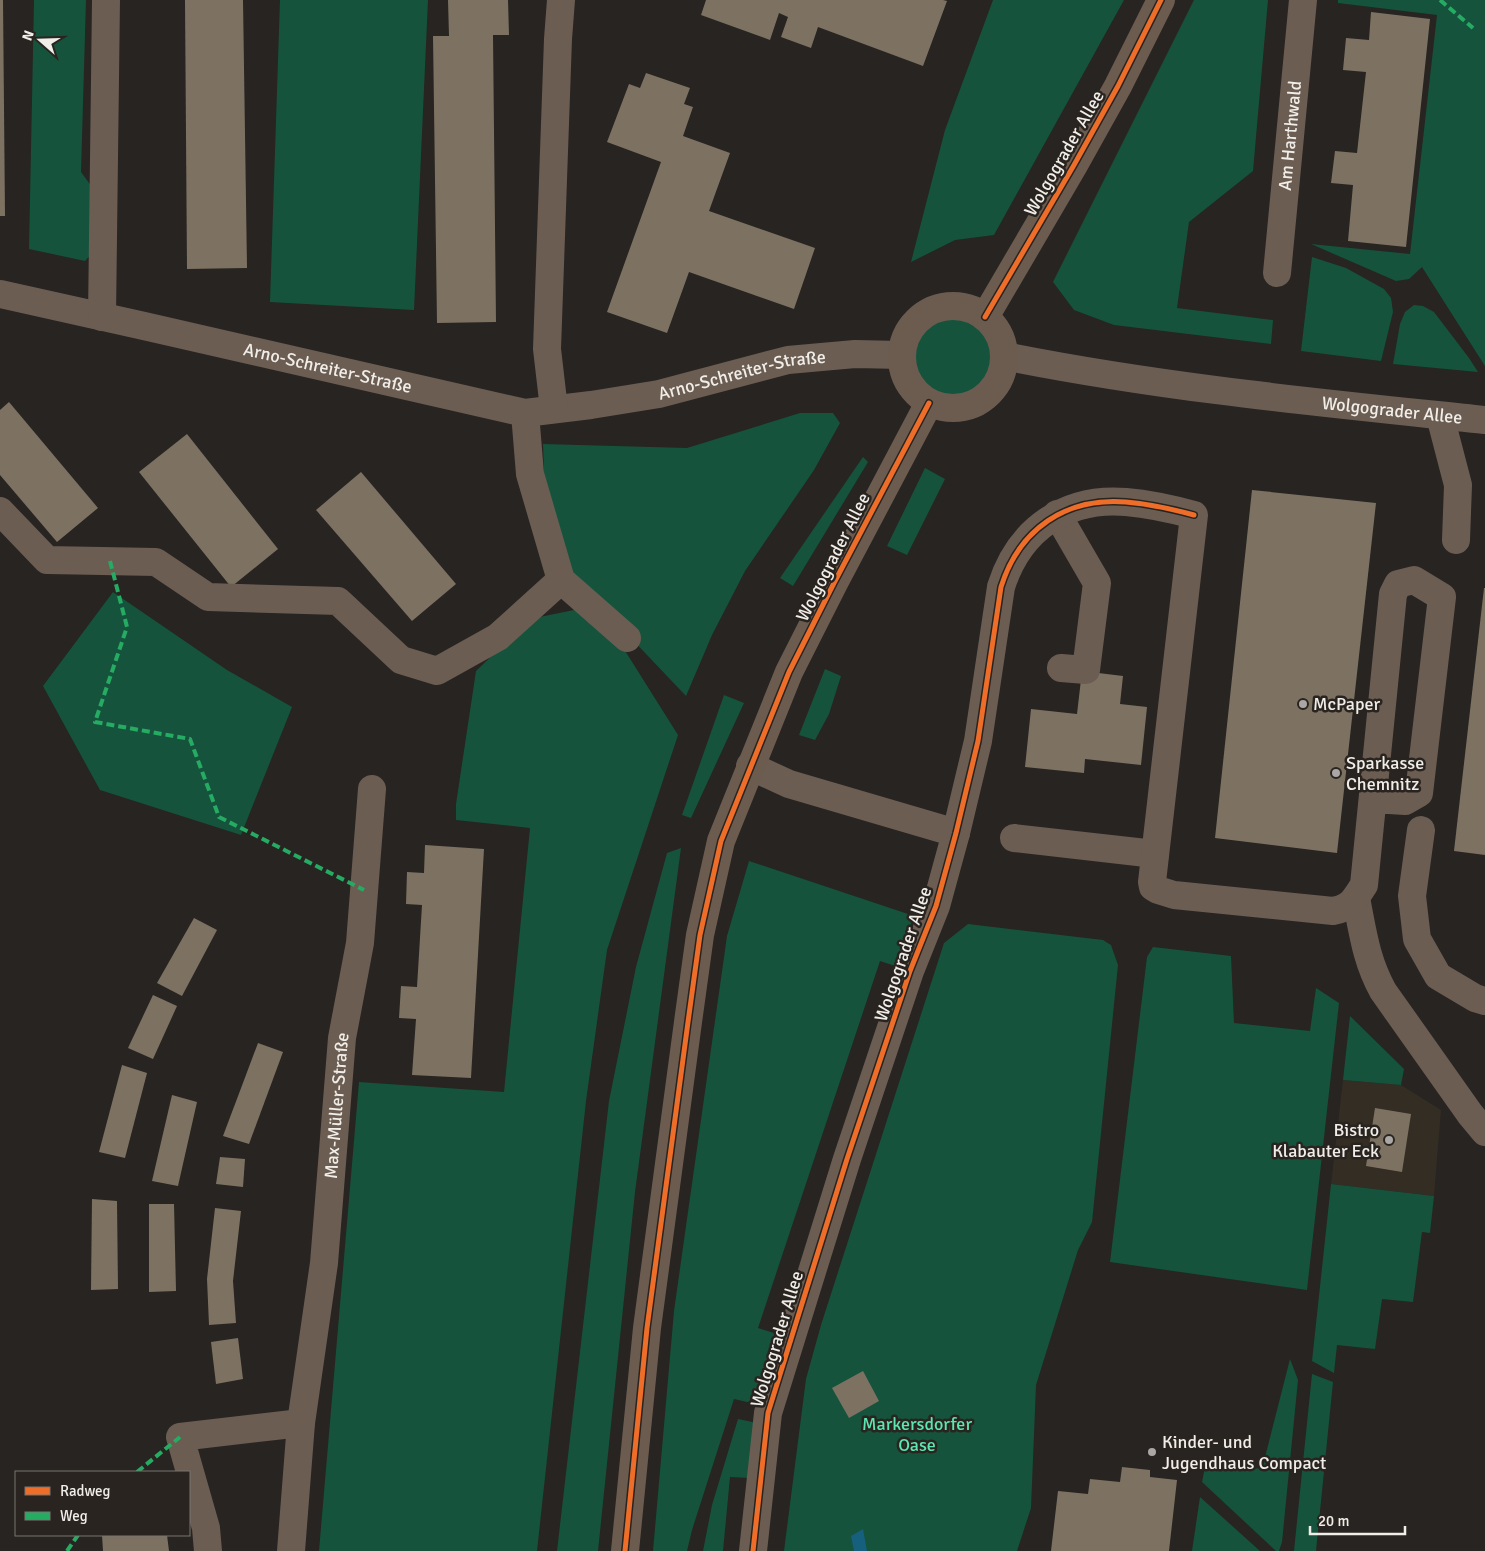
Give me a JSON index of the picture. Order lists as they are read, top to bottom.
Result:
{
  "streets": {
    "main road": ["Wolgograder Allee"],
    "street": ["Am Harthwald", "Arno-Schreiter-Straße", "Max-Müller-Straße"]
  },
  "crossings": [
    ["Wolgograder Allee", "Arno-Schreiter-Straße"]
  ],
  "parks": ["Markersdorfer Oase"],
  "places": [
    "McPaper",
    "Sparkasse Chemnitz",
    "Bistro Klabauter Eck",
    "Kinder- und Jugendhaus Compact"
  ],
  "legend": ["Radweg", "Weg"],
  "scale_bar": "20 m",
  "north": "left"
}
